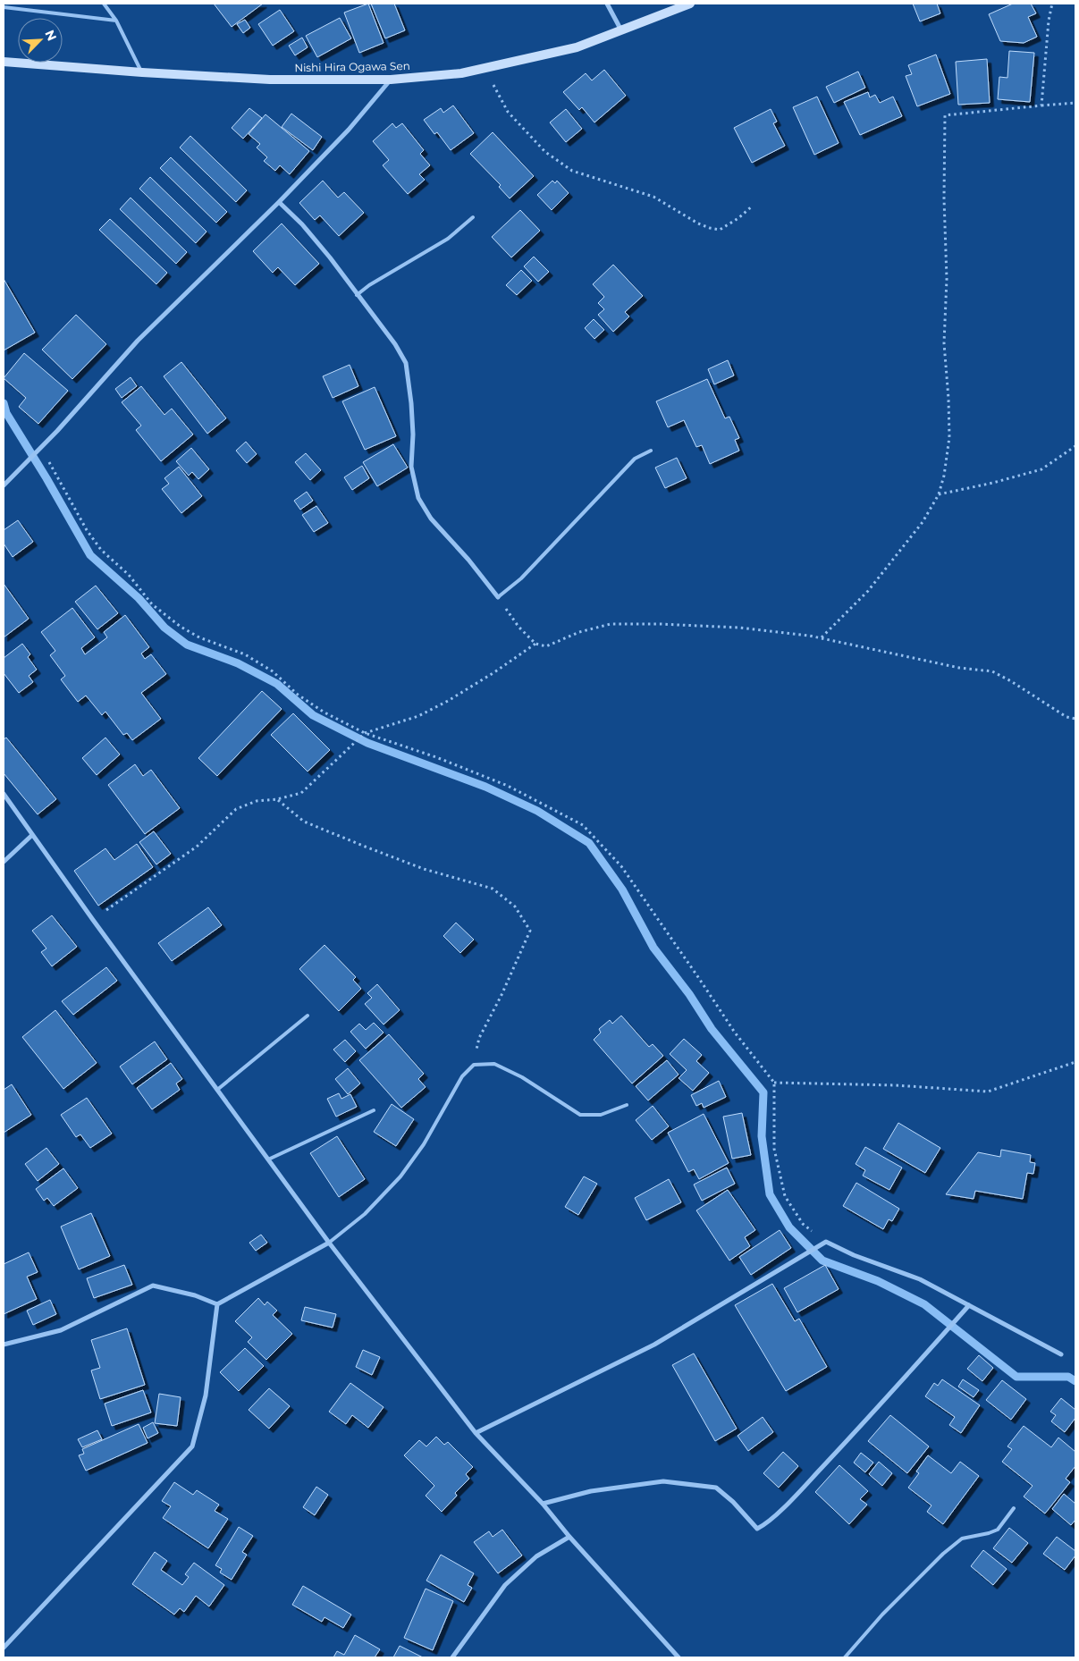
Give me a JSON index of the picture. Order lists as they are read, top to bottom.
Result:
{
  "streets": {
    "main road": ["Nishi Hira Ogawa Sen"]
  },
  "north": "top right"
}
